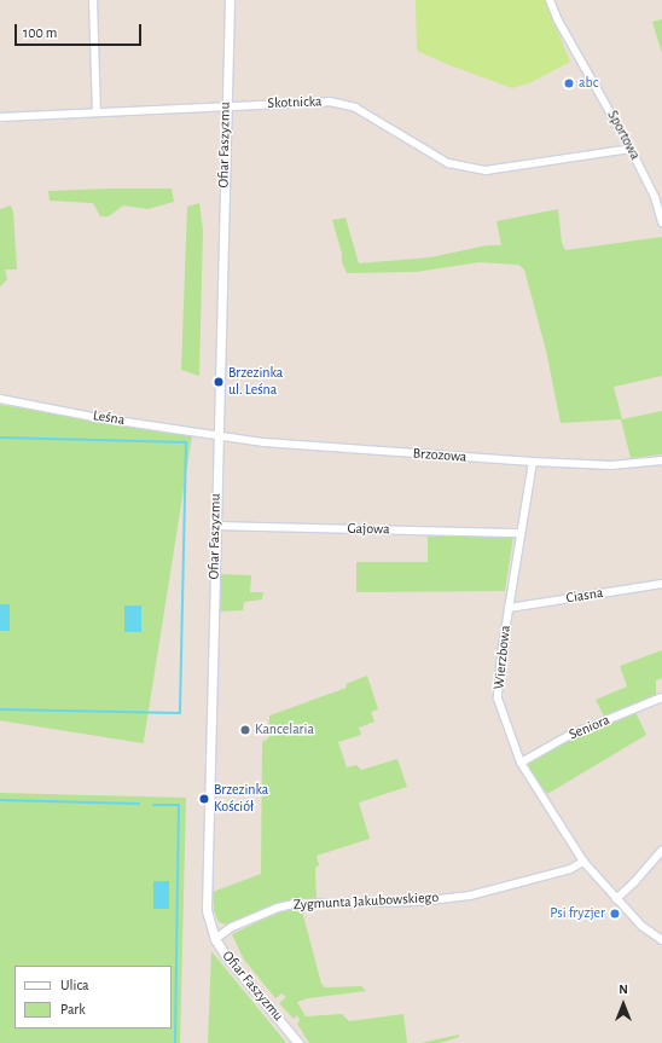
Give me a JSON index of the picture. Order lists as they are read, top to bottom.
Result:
{
  "streets": {
    "street": [
      "Skotnicka",
      "Sportowa",
      "Ofiar Faszyzmu",
      "Leśna",
      "Brzozowa",
      "Gajowa",
      "Ciasna",
      "Wierzbowa",
      "Seniora",
      "Zygmunta Jakubowskiego"
    ]
  },
  "crossings": [
    ["Skotnicka", "Sportowa"],
    ["Skotnicka", "Ofiar Faszyzmu"],
    ["Ofiar Faszyzmu", "Leśna"],
    ["Ofiar Faszyzmu", "Brzozowa"],
    ["Ofiar Faszyzmu", "Gajowa"],
    ["Ofiar Faszyzmu", "Zygmunta Jakubowskiego"],
    ["Leśna", "Brzozowa"],
    ["Brzozowa", "Wierzbowa"],
    ["Gajowa", "Wierzbowa"],
    ["Ciasna", "Wierzbowa"],
    ["Wierzbowa", "Seniora"],
    ["Wierzbowa", "Zygmunta Jakubowskiego"]
  ],
  "places": [
    "abc",
    "Brzezinka ul. Leśna",
    "Kancelaria",
    "Brzezinka Kościół",
    "Psi fryzjer"
  ],
  "legend": ["Ulica", "Park"],
  "scale_bar": "100 m",
  "north": "top"
}
